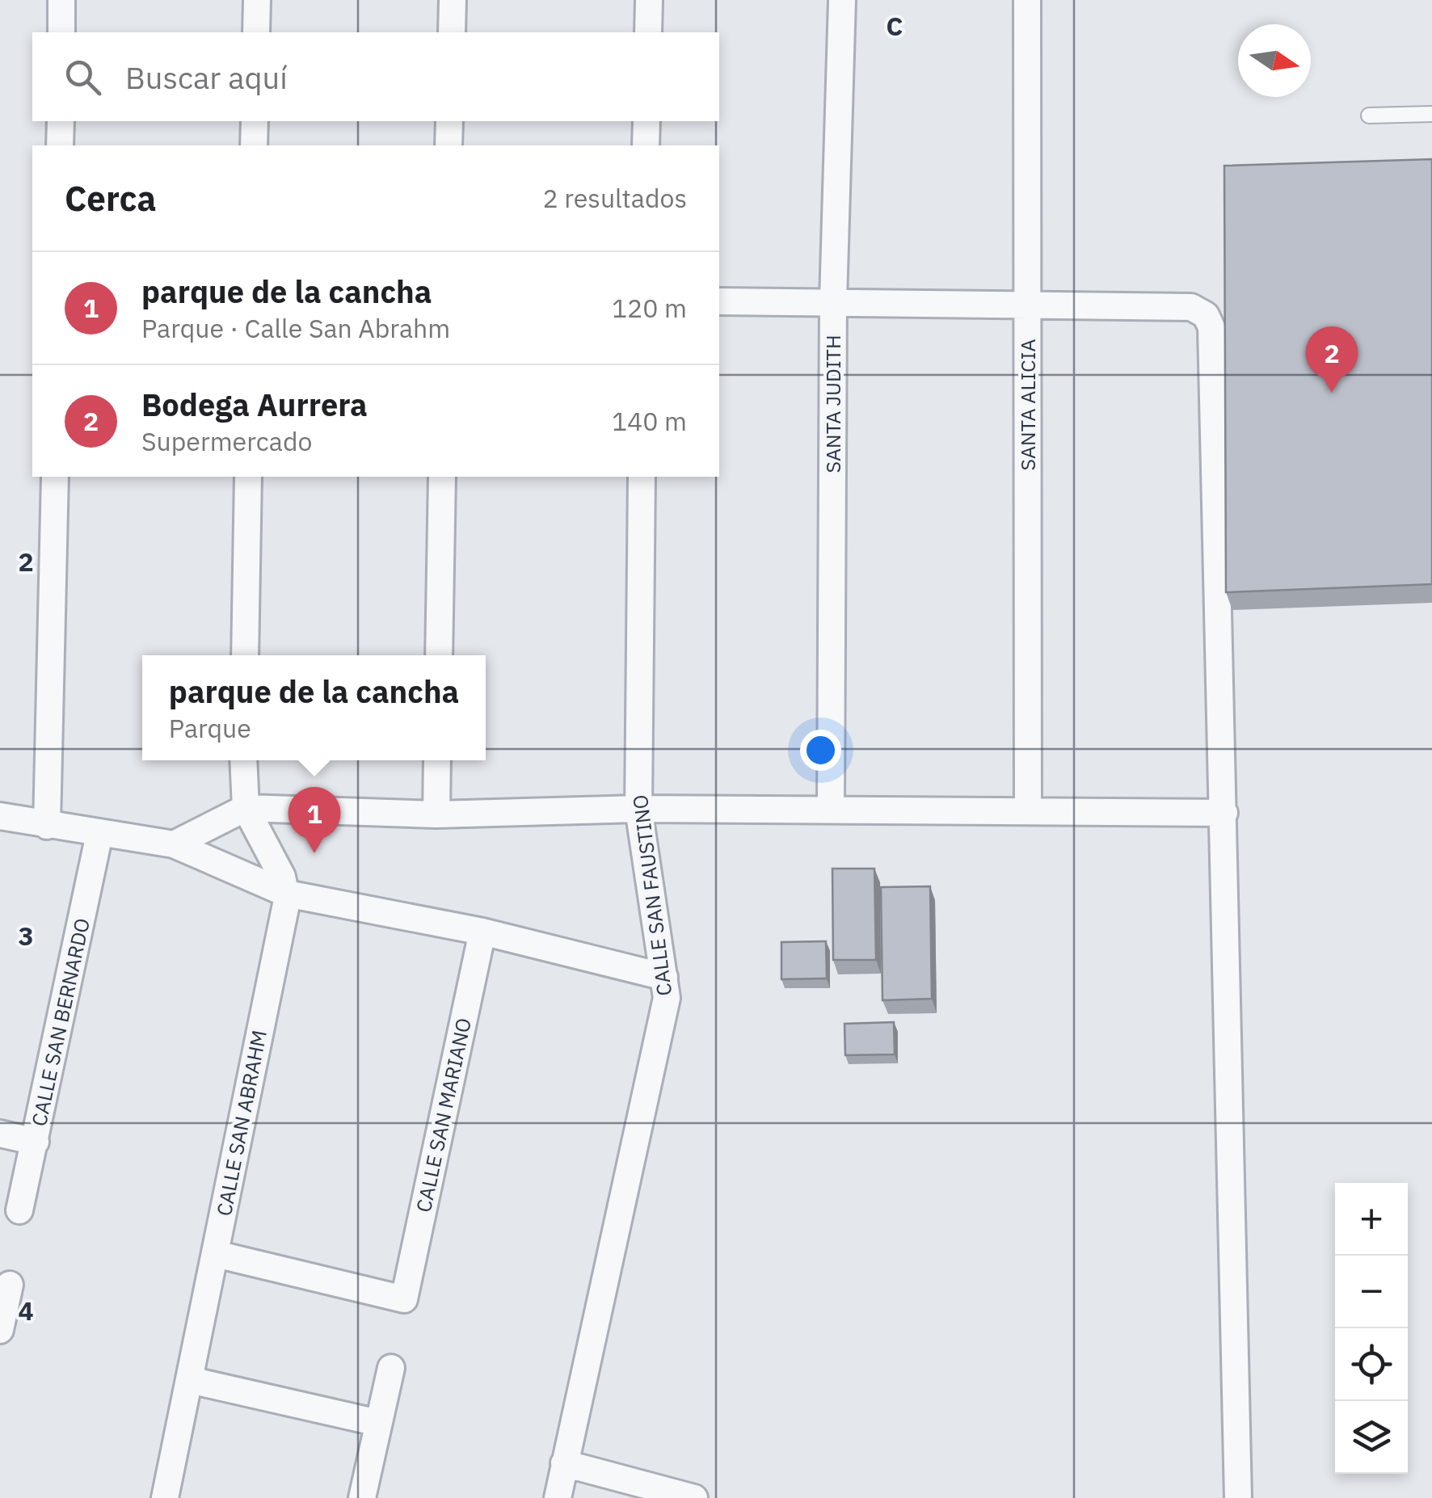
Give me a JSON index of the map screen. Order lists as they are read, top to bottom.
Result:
{
  "streets": {
    "street": [
      "SANTA JUDITH",
      "SANTA ALICIA",
      "CALLE SAN FAUSTINO",
      "CALLE SAN BERNARDO",
      "CALLE SAN MARIANO",
      "CALLE SAN ABRAHM"
    ]
  },
  "crossings": [
    ["CALLE SAN MARIANO", "CALLE SAN ABRAHM"]
  ],
  "north": "right",
  "page": {
    "search": "Buscar aquí",
    "heading": ["Cerca", "2 resultados"],
    "list": [
      {
        "mark": "1",
        "name": "parque de la cancha",
        "note": "Parque · Calle San Abrahm",
        "value": "120 m"
      },
      {
        "mark": "2",
        "name": "Bodega Aurrera",
        "note": "Supermercado",
        "value": "140 m"
      }
    ],
    "pins": ["2", "1"],
    "popup": ["parque de la cancha", "Parque"],
    "map_buttons": ["+", "−"]
  },
  "grid": {
    "columns": ["C"],
    "rows": ["2", "3", "4"]
  }
}
